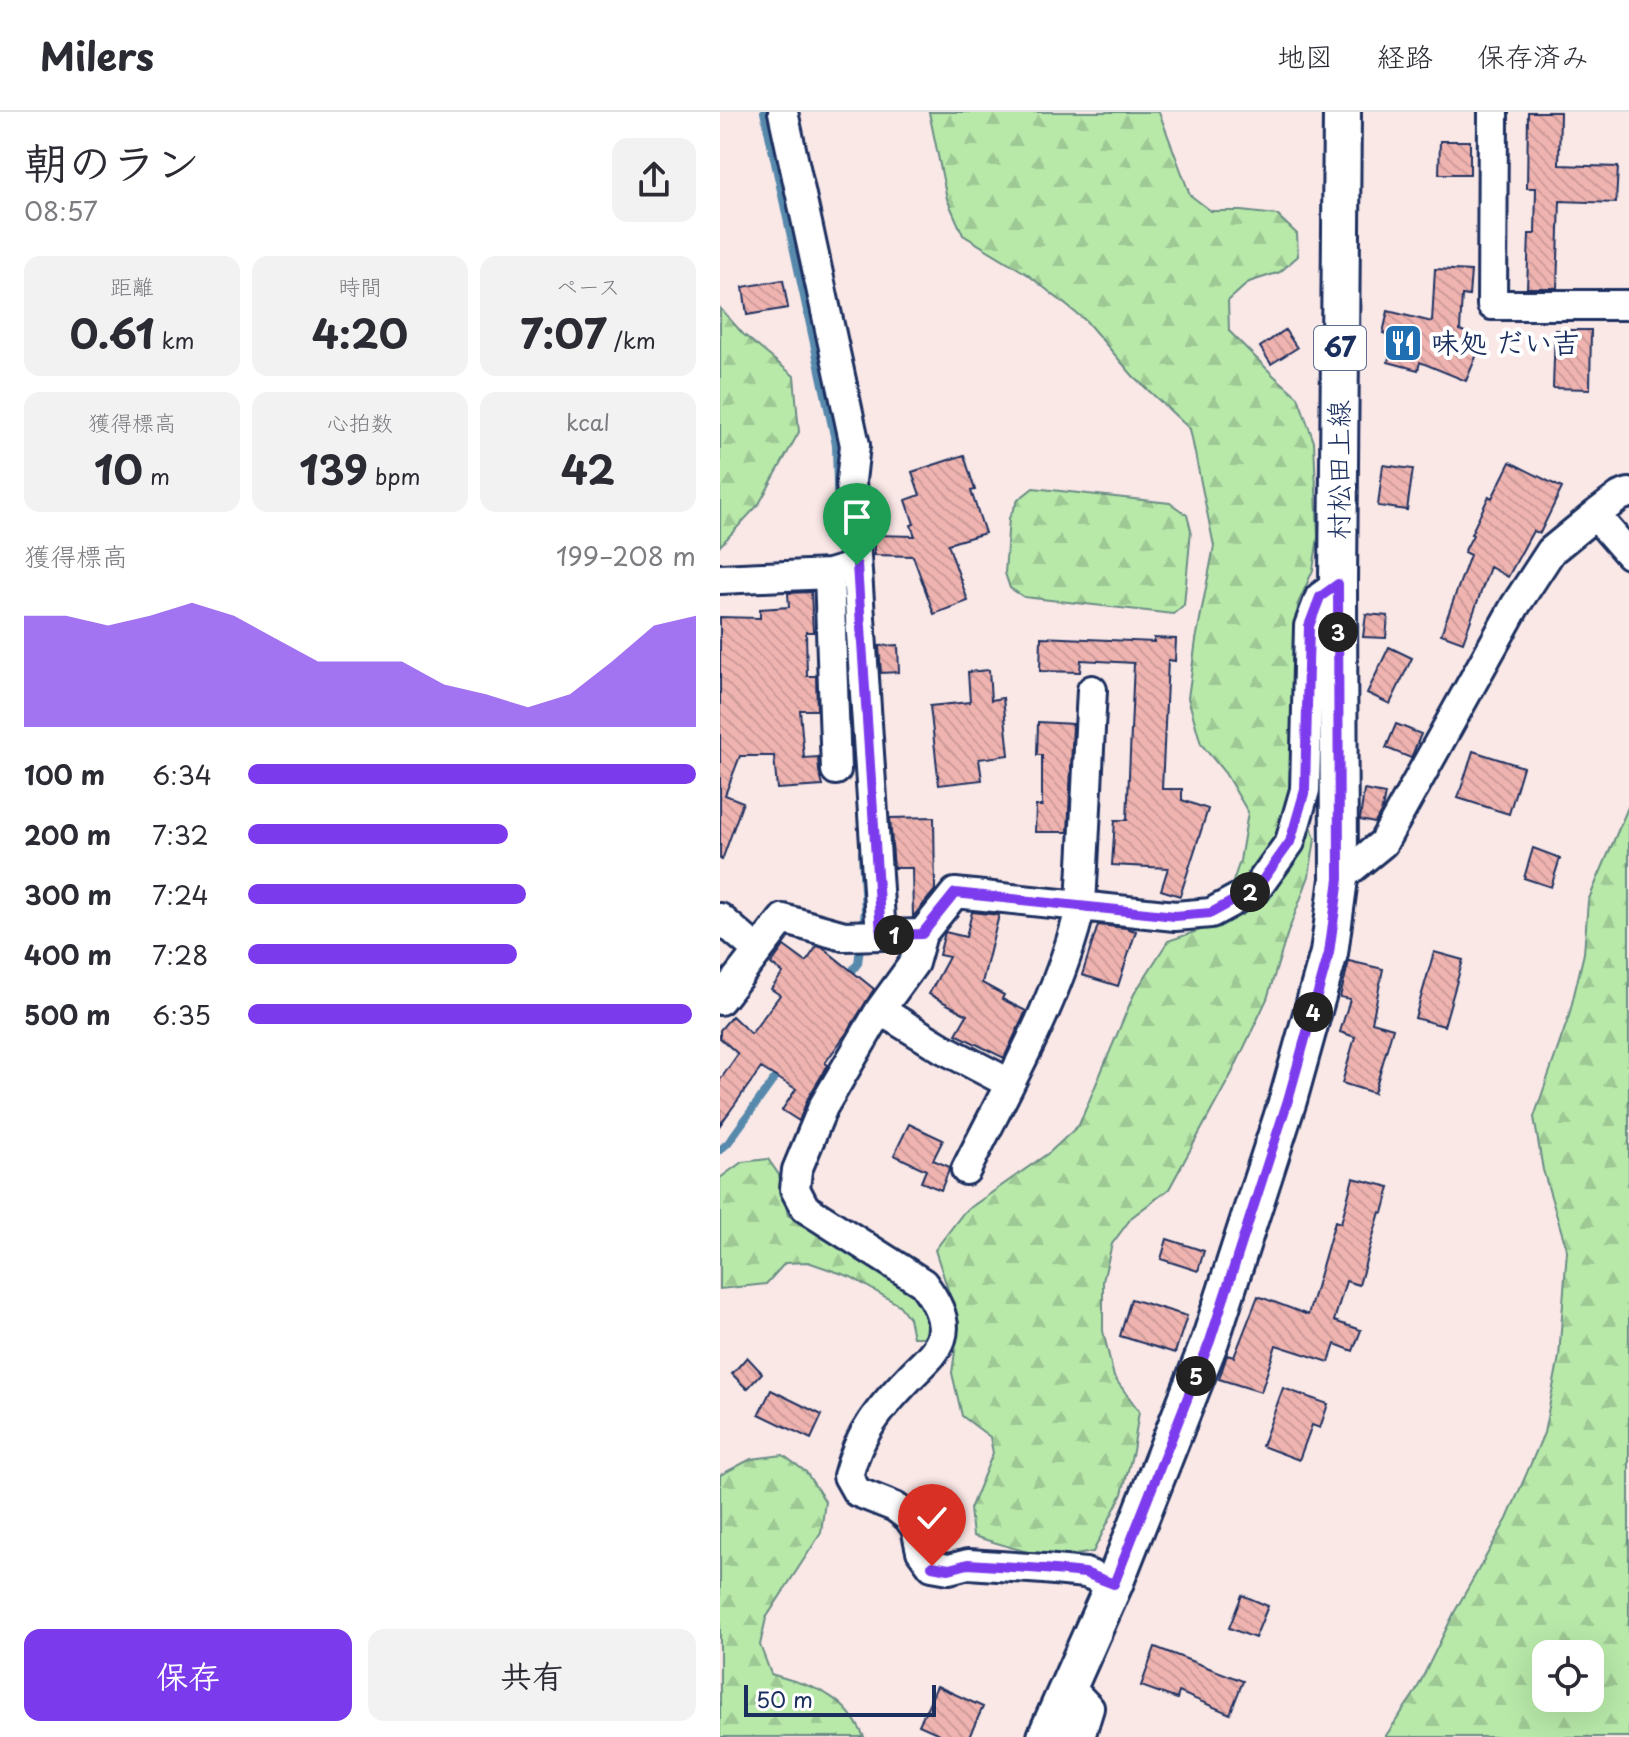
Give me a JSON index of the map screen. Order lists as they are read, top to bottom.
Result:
{
  "streets": {
    "main road": ["67", "村松田上線"]
  },
  "places": {
    "restaurant": ["味処 だい吉"]
  },
  "scale_bar": "50 m",
  "page": {
    "header": "Milers",
    "nav": ["地図", "経路", "保存済み"],
    "heading": ["朝のラン", "08:57"],
    "stats": [
      ["距離", "0.61 km"],
      ["時間", "4:20"],
      ["ペース", "7:07 /km"],
      ["獲得標高", "10 m"],
      ["心拍数", "139 bpm"],
      ["kcal", "42"]
    ],
    "chart": ["獲得標高", "199–208 m"],
    "pins": [
      "3",
      "2",
      "1",
      "4",
      "5"
    ],
    "list": [
      {
        "name": "100 m",
        "note": "6:34"
      },
      {
        "name": "200 m",
        "note": "7:32"
      },
      {
        "name": "300 m",
        "note": "7:24"
      },
      {
        "name": "400 m",
        "note": "7:28"
      },
      {
        "name": "500 m",
        "note": "6:35"
      }
    ],
    "buttons": ["保存", "共有"],
    "scale": "50 m"
  }
}
